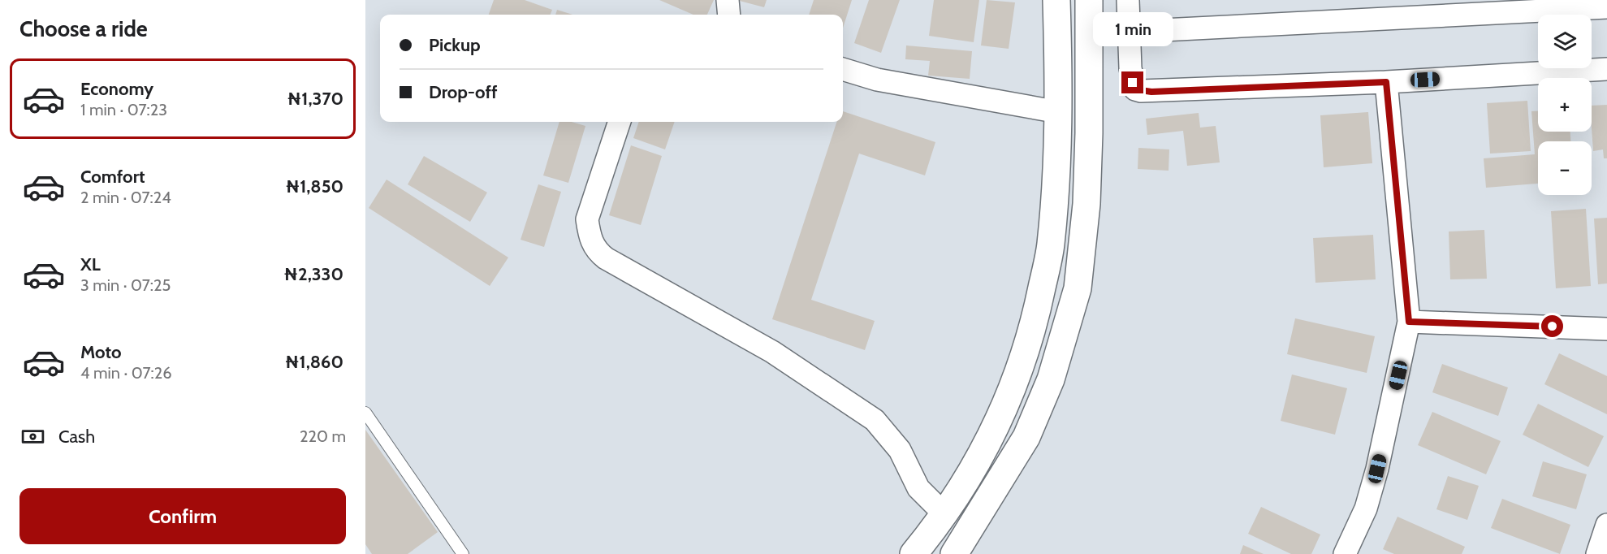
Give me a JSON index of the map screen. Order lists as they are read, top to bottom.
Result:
{
  "page": {
    "heading": "Choose a ride",
    "bubble": "1 min",
    "map_buttons": ["+", "−"],
    "banner": ["Pickup", "Drop-off"],
    "list": [
      {
        "name": "Economy",
        "note": "1 min · 07:23",
        "value": "₦1,370"
      },
      {
        "name": "Comfort",
        "note": "2 min · 07:24",
        "value": "₦1,850"
      },
      {
        "name": "XL",
        "note": "3 min · 07:25",
        "value": "₦2,330"
      },
      {
        "name": "Moto",
        "note": "4 min · 07:26",
        "value": "₦1,860"
      }
    ],
    "pay": ["Cash", "220 m"],
    "buttons": "Confirm"
  }
}
